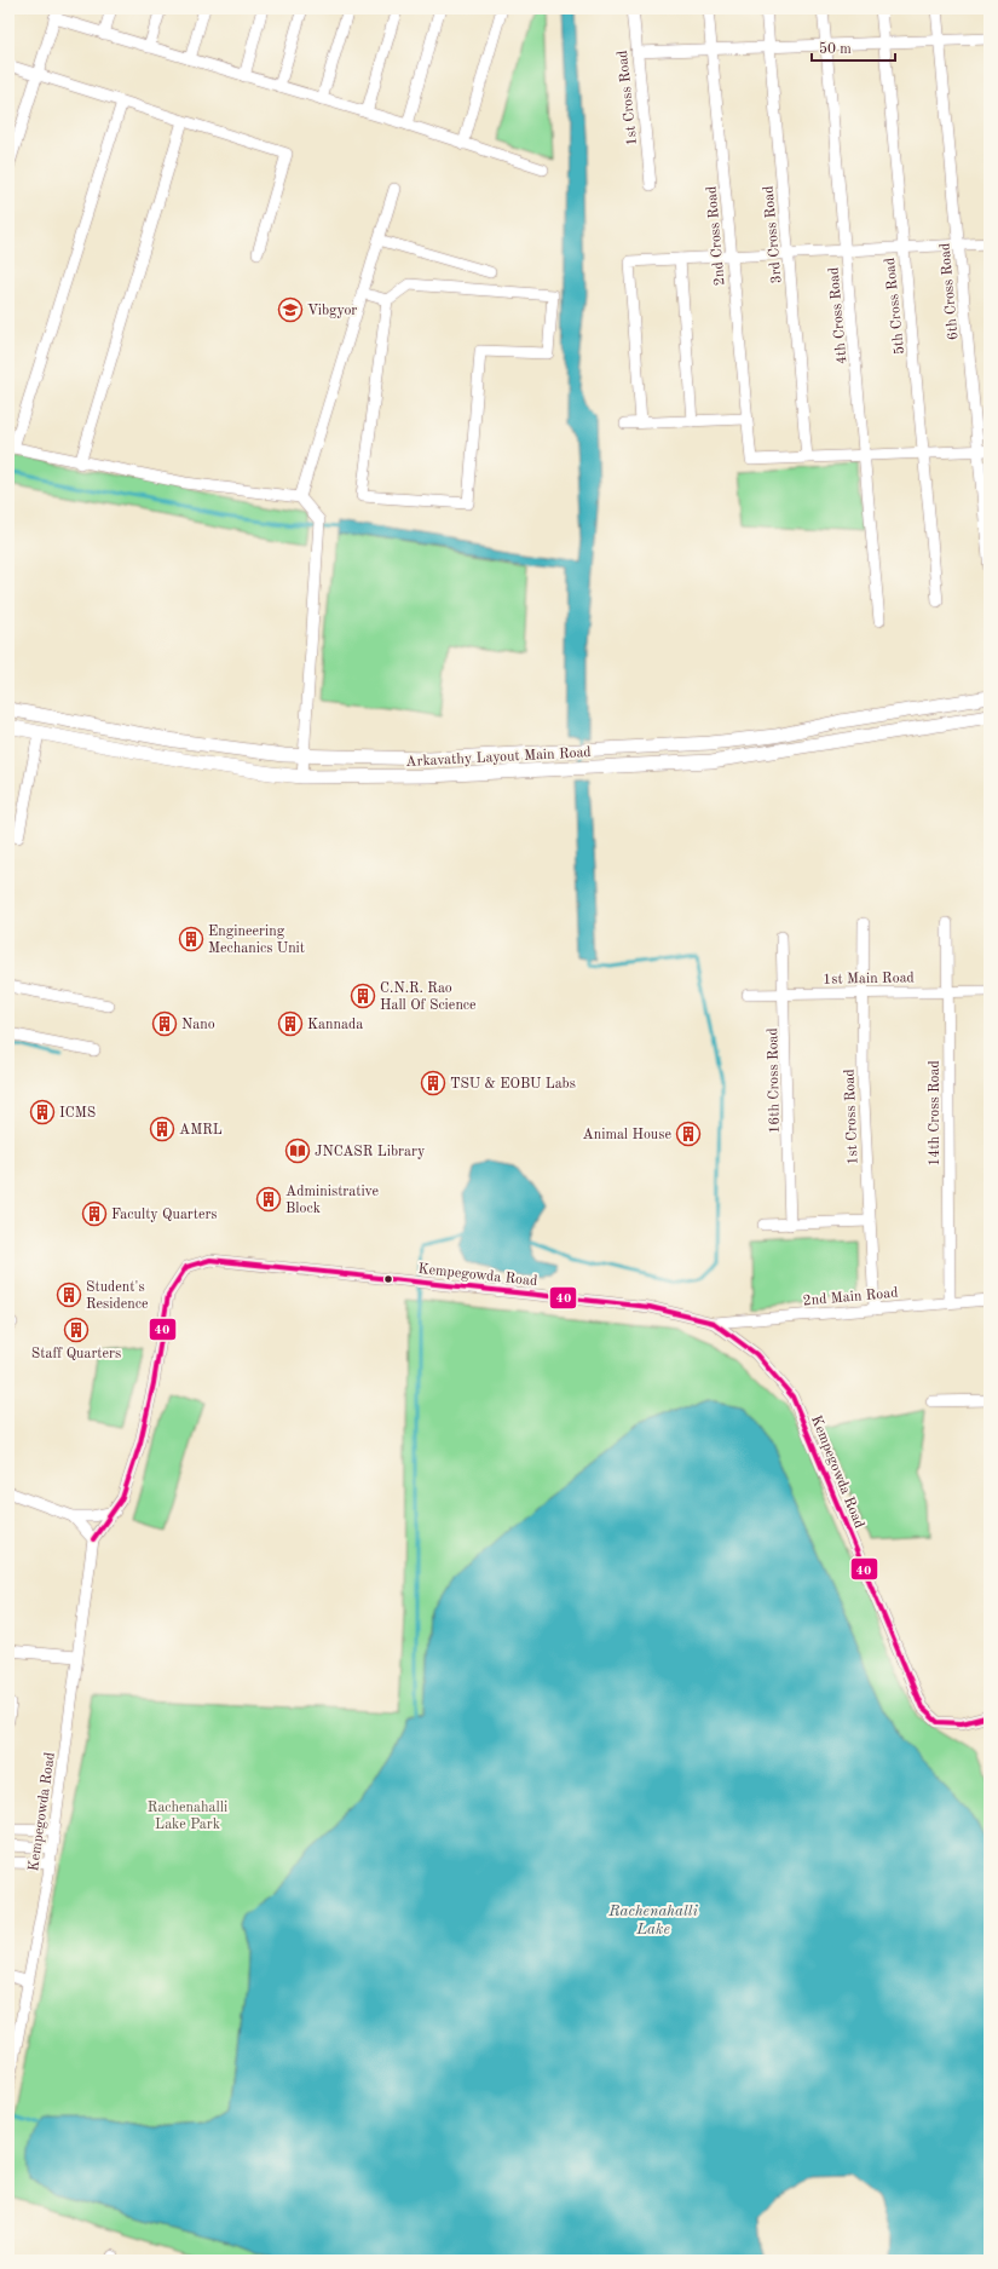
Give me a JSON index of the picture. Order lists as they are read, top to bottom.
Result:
{
  "streets": {
    "main road": ["Arkavathy Layout Main Road"],
    "street": [
      "1st Cross Road",
      "3rd Cross Road",
      "2nd Cross Road",
      "6th Cross Road",
      "5th Cross Road",
      "4th Cross Road",
      "1st Main Road",
      "16th Cross Road",
      "14th Cross Road",
      "Kempegowda Road",
      "2nd Main Road"
    ]
  },
  "crossings": [
    ["1st Cross Road", "1st Main Road"],
    ["1st Cross Road", "2nd Main Road"],
    ["3rd Cross Road", "2nd Cross Road"],
    ["1st Main Road", "16th Cross Road"],
    ["1st Main Road", "14th Cross Road"],
    ["14th Cross Road", "2nd Main Road"],
    ["Kempegowda Road", "2nd Main Road"]
  ],
  "water": ["Rachenahalli Lake"],
  "parks": ["Rachenahalli Lake Park"],
  "places": {
    "school or university": ["Vibgyor"],
    "building": [
      "Engineering Mechanics Unit",
      "C.N.R. Rao Hall Of Science",
      "Nano",
      "Kannada",
      "TSU & EOBU Labs",
      "ICMS",
      "AMRL",
      "Animal House",
      "Administrative Block",
      "Faculty Quarters",
      "Student's Residence",
      "Staff Quarters"
    ],
    "library": ["JNCASR Library"]
  },
  "lines": ["transit line 40"],
  "scale_bar": "50 m"
}
